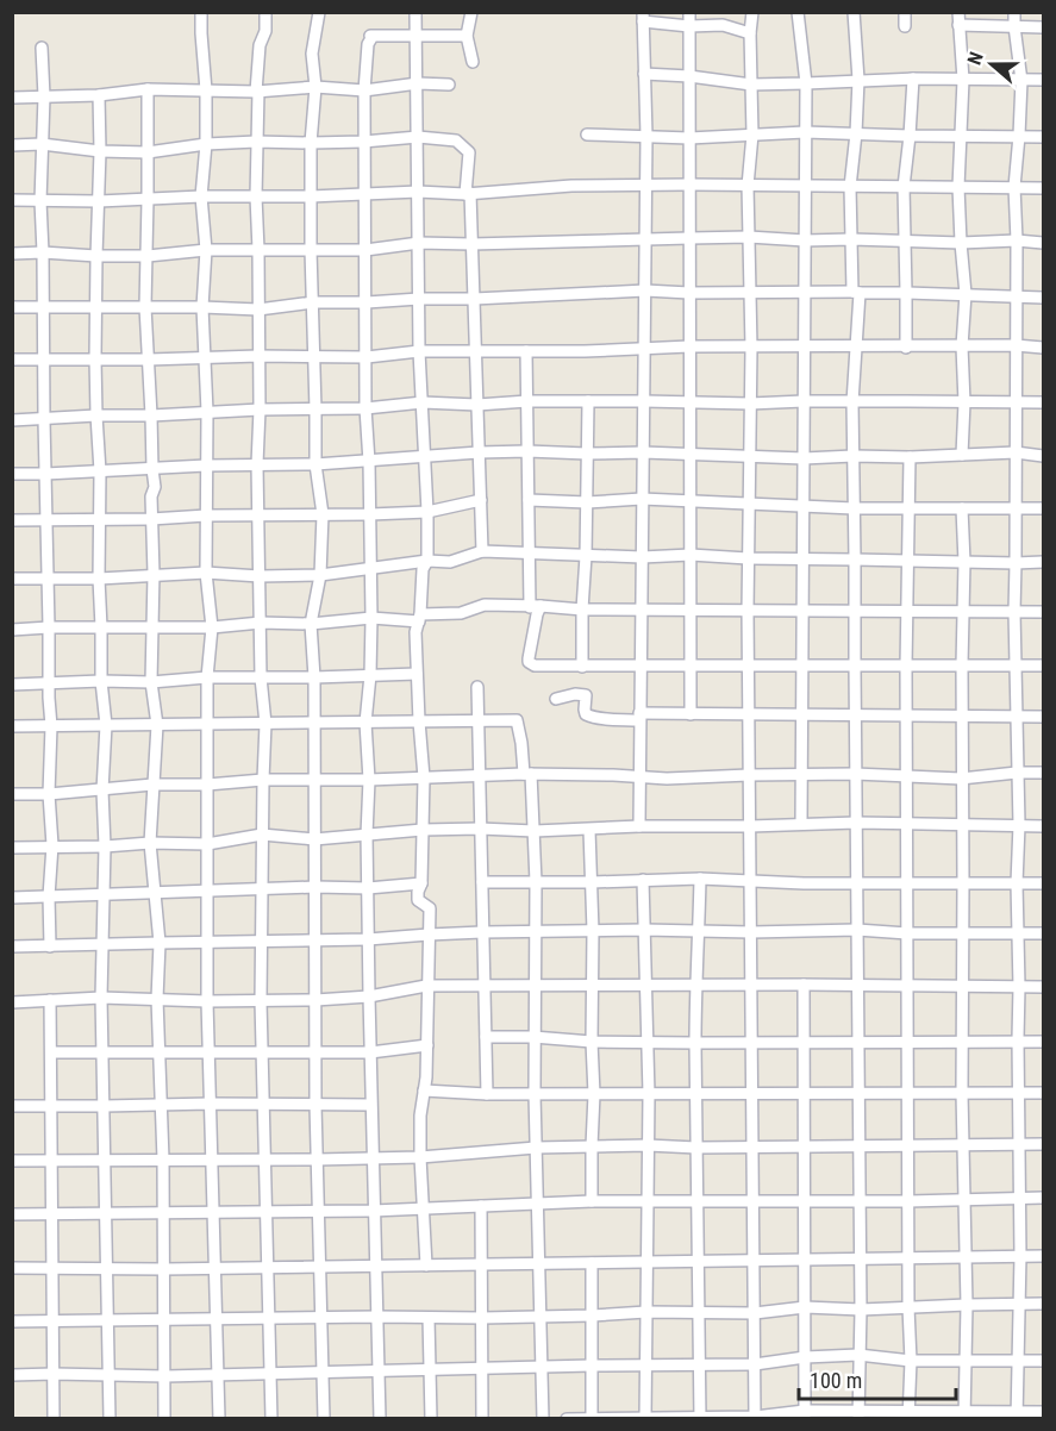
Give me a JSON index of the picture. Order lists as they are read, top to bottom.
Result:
{
  "scale_bar": "100 m",
  "north": "left"
}
